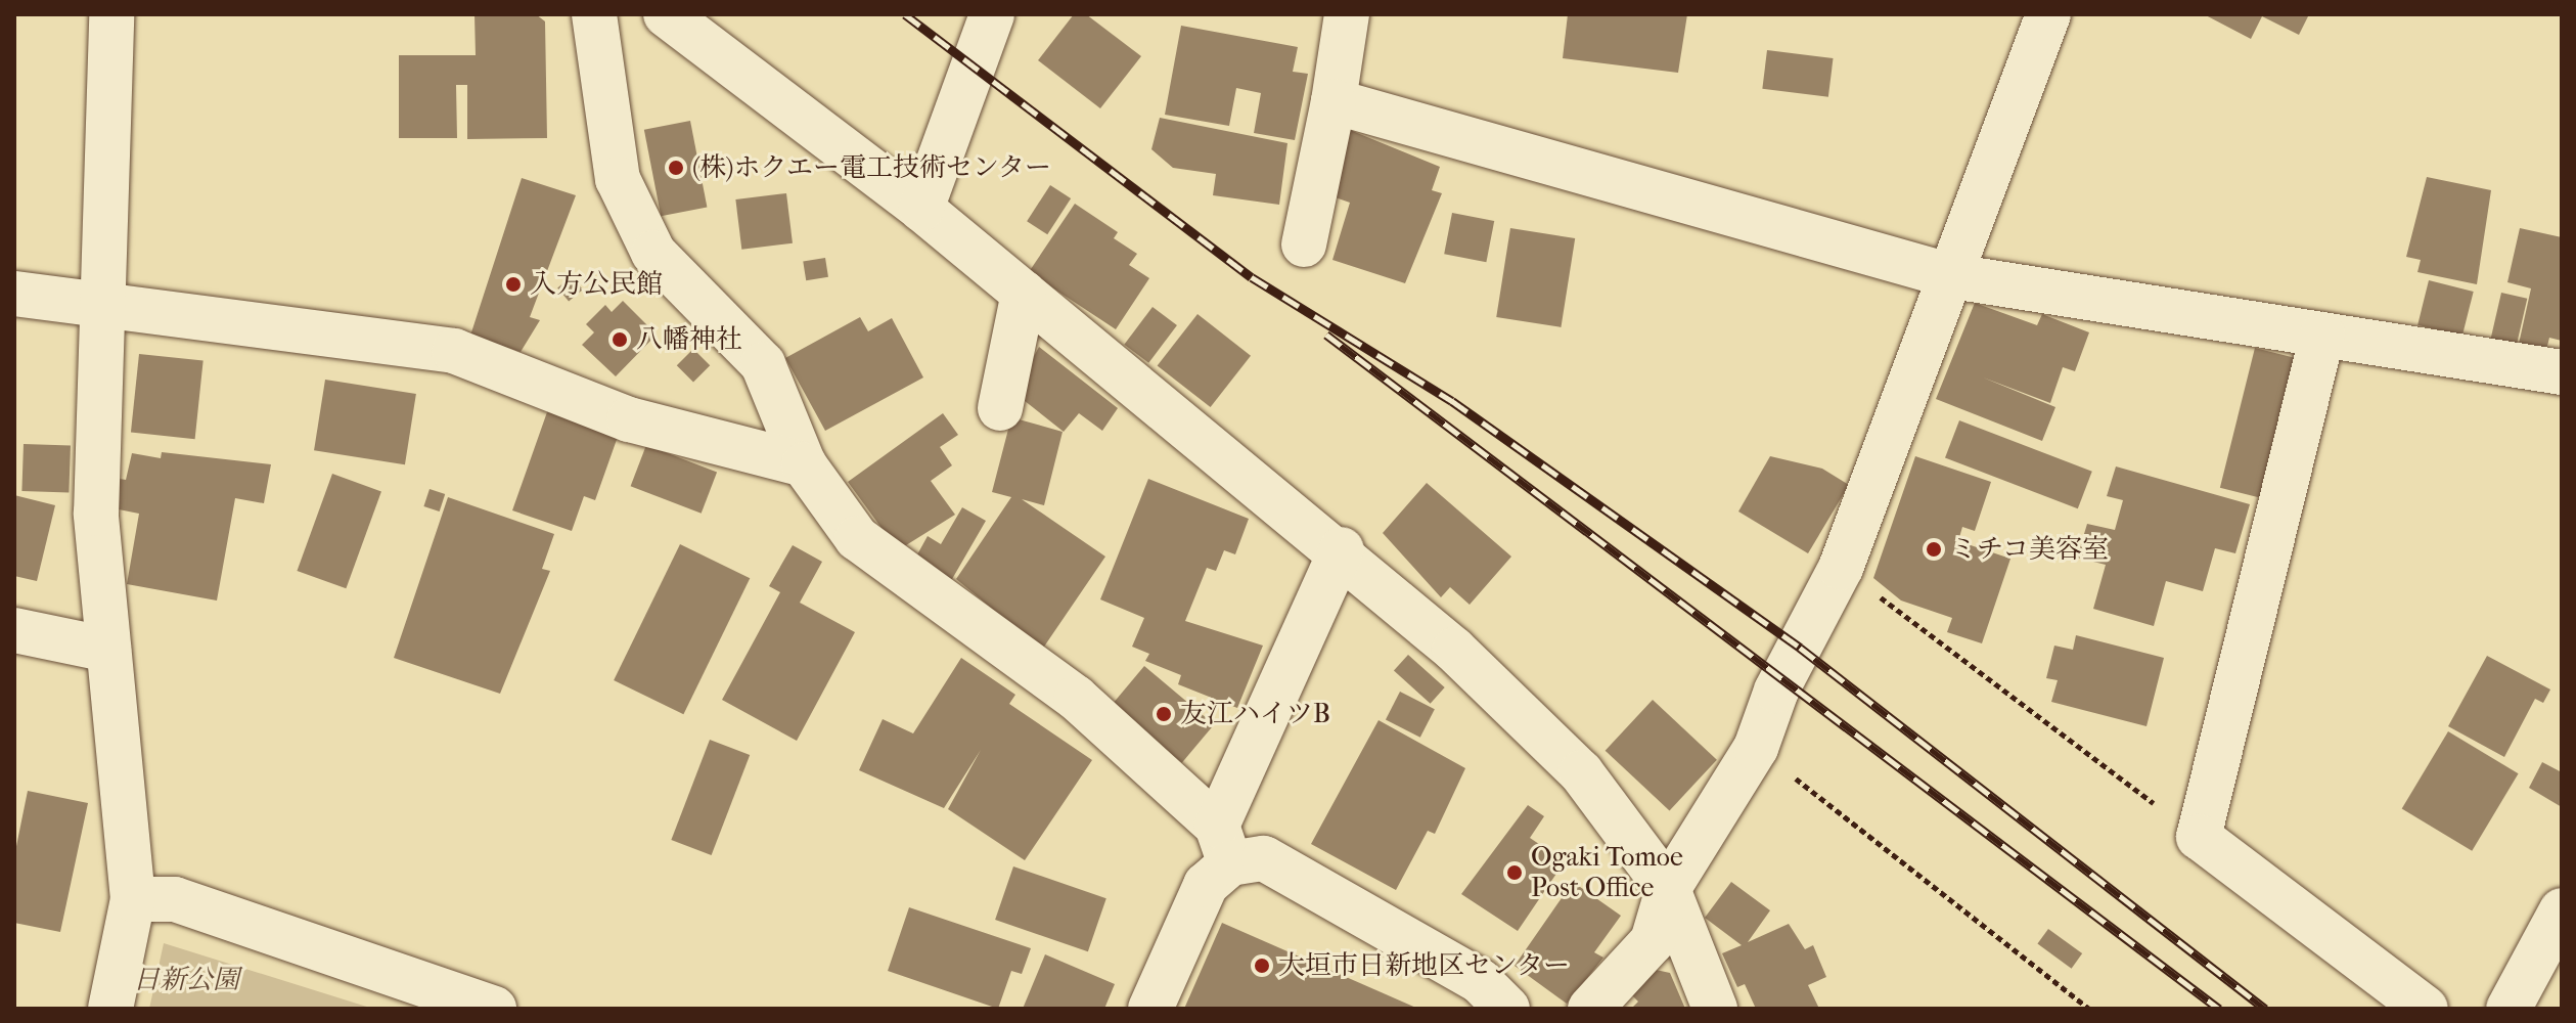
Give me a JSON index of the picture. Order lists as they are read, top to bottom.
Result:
{
  "parks": ["日新公園"],
  "places": [
    "(株)ホクエー電工技術センター",
    "入方公民館",
    "八幡神社",
    "ミチコ美容室",
    "友江ハイツB",
    "Ogaki Tomoe Post Office",
    "大垣市日新地区センター"
  ]
}
